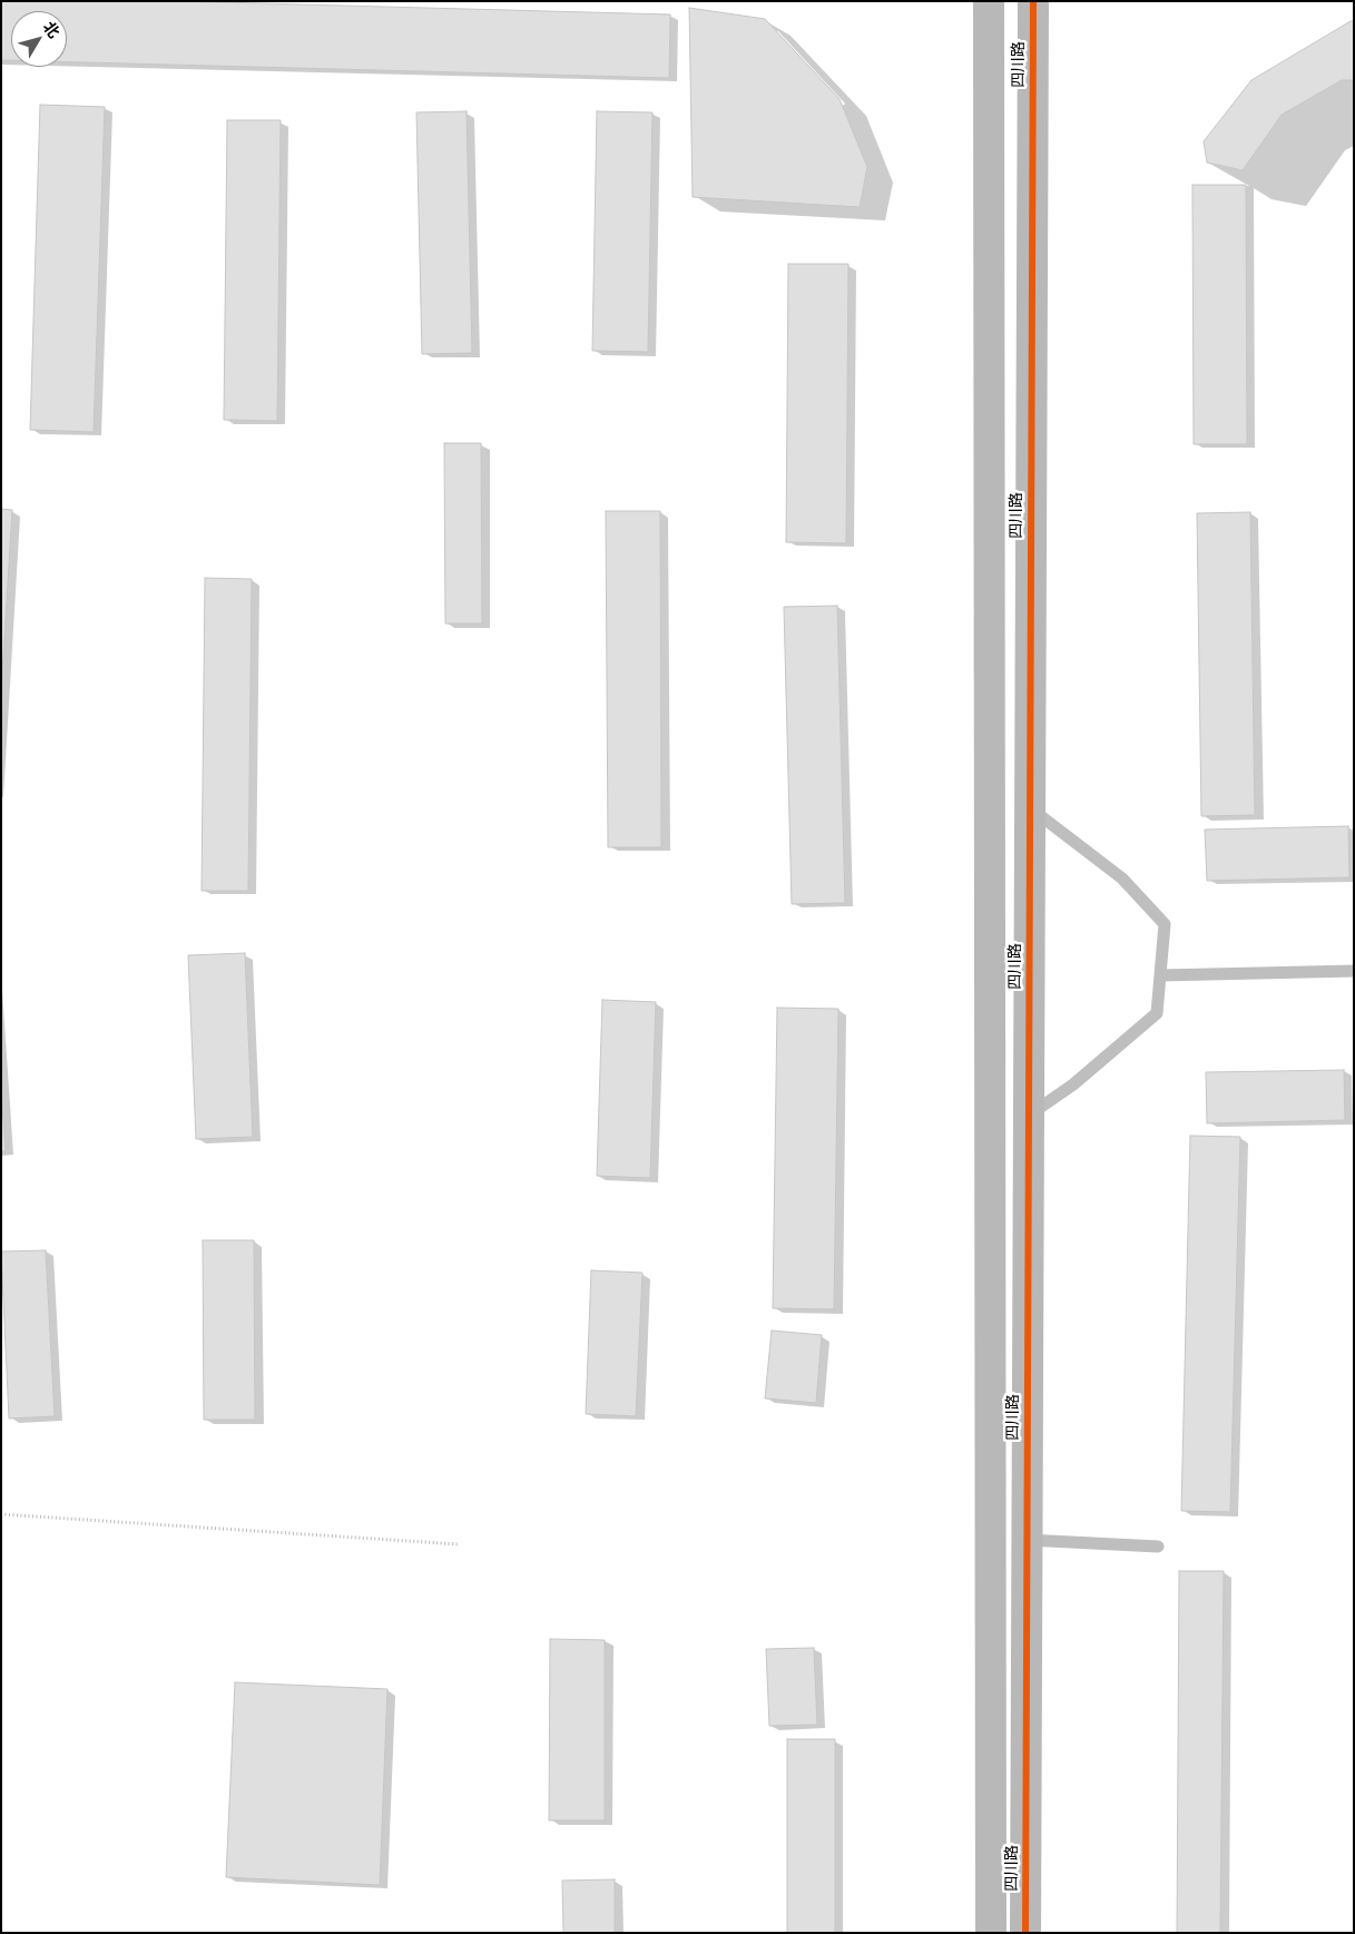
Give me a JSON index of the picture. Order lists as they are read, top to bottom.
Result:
{
  "streets": {
    "street": ["四川路"]
  },
  "north": "top right"
}
